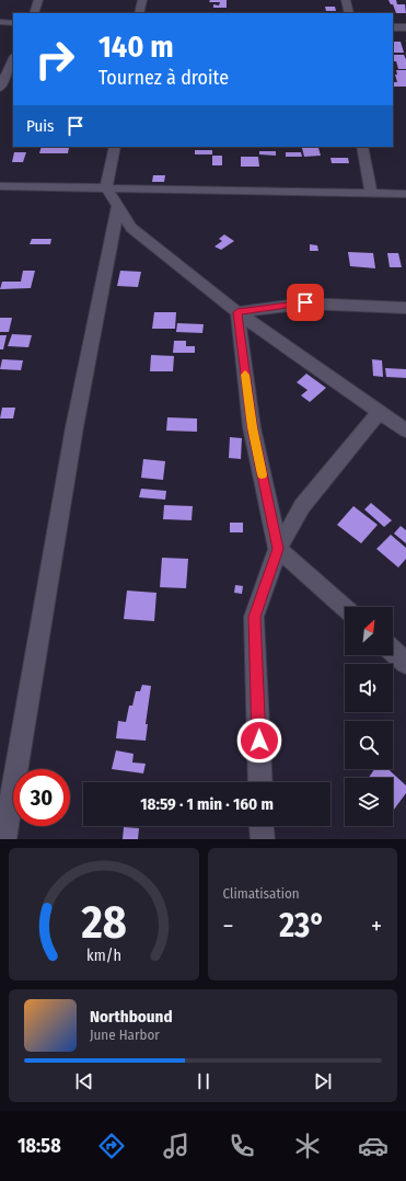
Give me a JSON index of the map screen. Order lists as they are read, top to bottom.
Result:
{
  "north": "top right",
  "page": {
    "turn": ["140 m", "Tournez à droite"],
    "then": "Puis",
    "limit": "30",
    "trip": "18:59 · 1 min · 160 m",
    "tile": "Climatisation",
    "heat": ["−", "23°", "+"],
    "song": ["Northbound", "June Harbor"],
    "tabs": "18:58",
    "gauge": ["28", "km/h"]
  }
}
